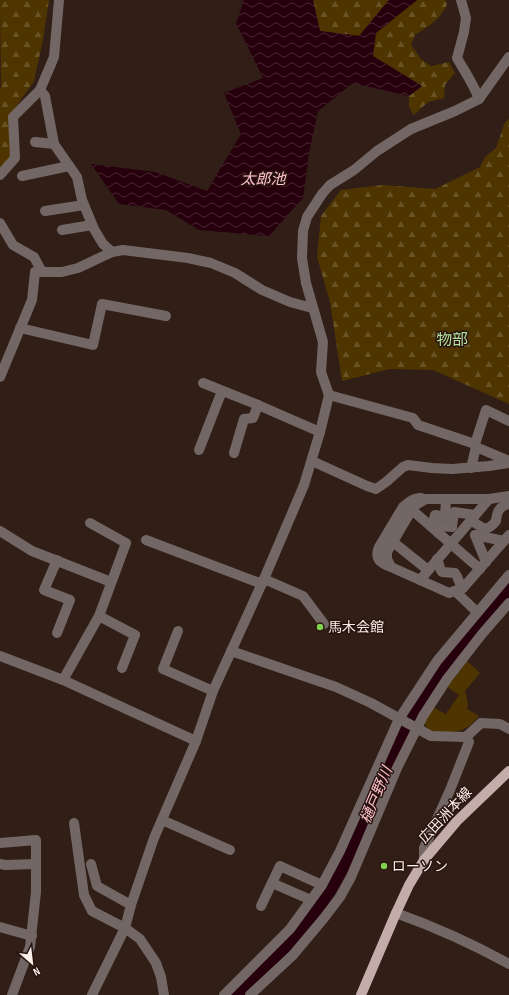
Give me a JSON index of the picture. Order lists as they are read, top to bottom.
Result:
{
  "streets": {
    "main road": ["広田洲本線"]
  },
  "districts": ["物部"],
  "water": ["太郎池", "樋戸野川"],
  "places": ["馬木会館", "ローソン"],
  "north": "bottom right"
}
